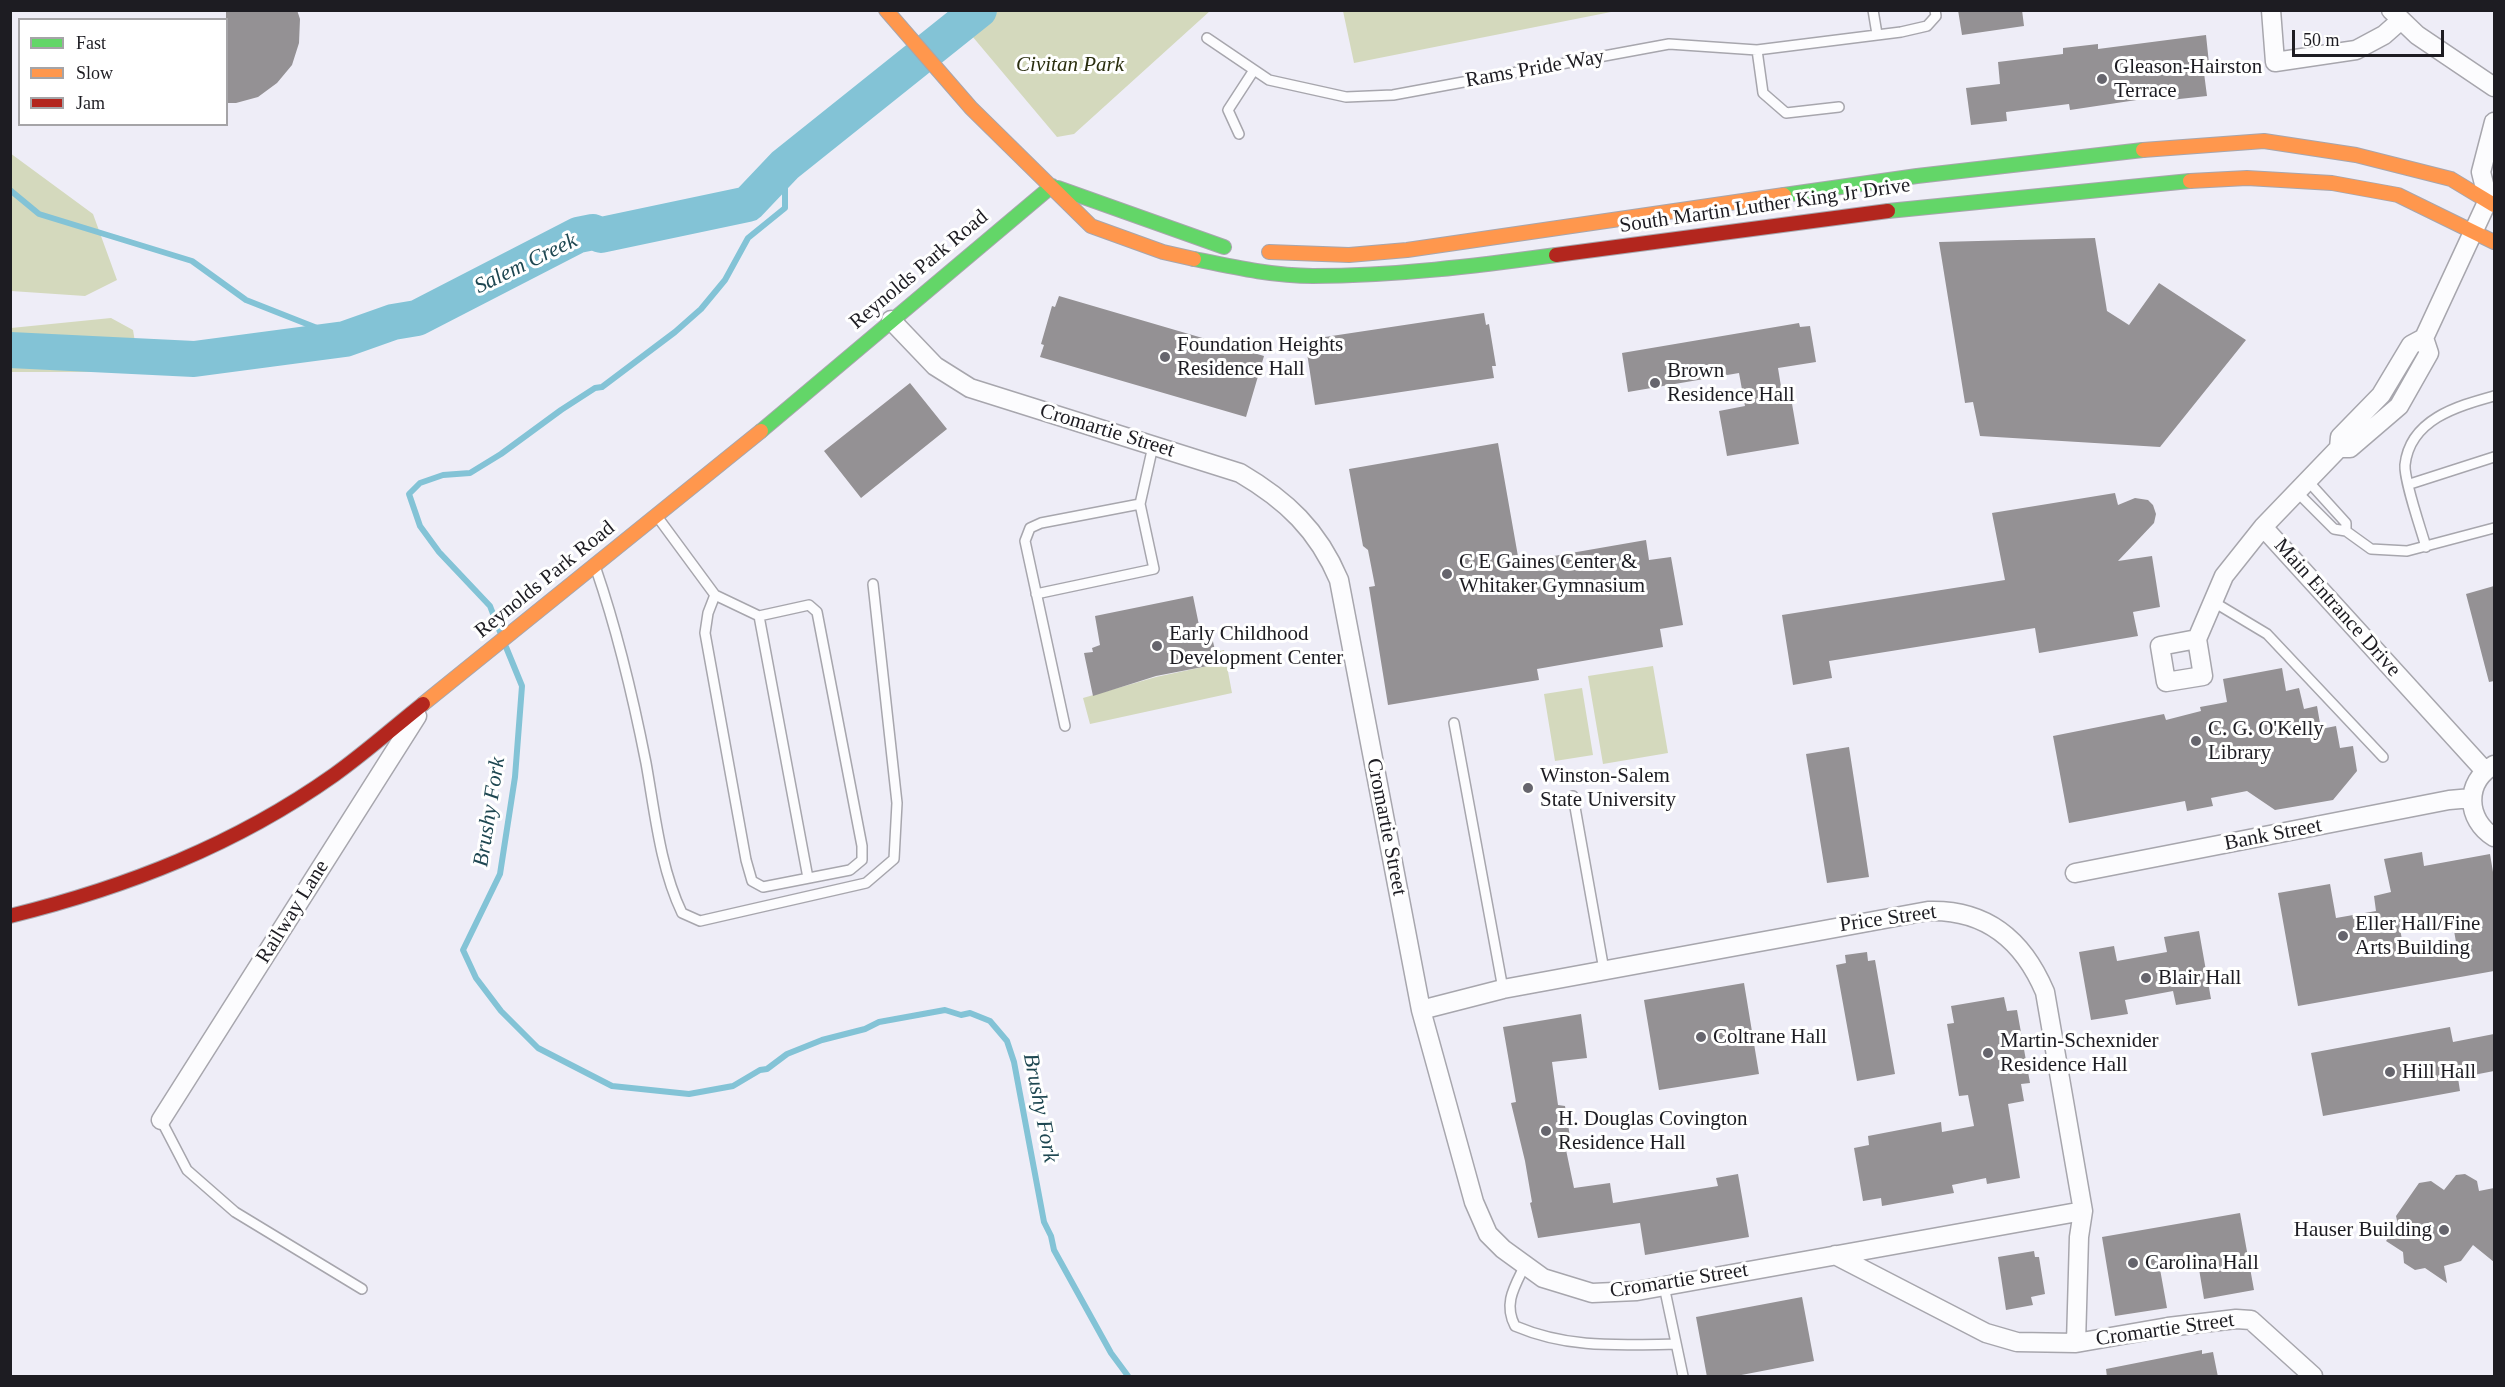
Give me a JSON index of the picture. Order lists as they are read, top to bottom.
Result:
{
  "streets": {
    "main road": ["South Martin Luther King Jr Drive", "Reynolds Park Road"],
    "street": [
      "Cromartie Street",
      "Main Entrance Drive",
      "Bank Street",
      "Railway Lane",
      "Price Street"
    ],
    "lane": ["Rams Pride Way"]
  },
  "crossings": [
    ["South Martin Luther King Jr Drive", "Reynolds Park Road"],
    ["South Martin Luther King Jr Drive", "Main Entrance Drive"],
    ["Reynolds Park Road", "Cromartie Street"],
    ["Reynolds Park Road", "Railway Lane"],
    ["Cromartie Street", "Price Street"]
  ],
  "water": ["Salem Creek", "Brushy Fork"],
  "parks": ["Civitan Park"],
  "places": [
    "Gleason-Hairston Terrace",
    "Foundation Heights Residence Hall",
    "Brown Residence Hall",
    "C E Gaines Center & Whitaker Gymnasium",
    "Early Childhood Development Center",
    "C. G. O'Kelly Library",
    "Winston-Salem State University",
    "Eller Hall/Fine Arts Building",
    "Blair Hall",
    "Coltrane Hall",
    "Martin-Schexnider Residence Hall",
    "Hill Hall",
    "H. Douglas Covington Residence Hall",
    "Hauser Building",
    "Carolina Hall"
  ],
  "legend": ["Fast", "Slow", "Jam"],
  "scale_bar": "50 m"
}
